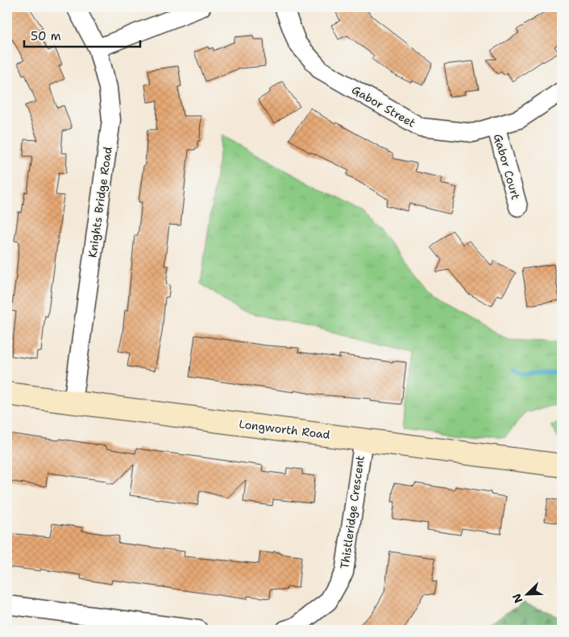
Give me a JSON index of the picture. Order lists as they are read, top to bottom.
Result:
{
  "streets": {
    "street": [
      "Gabor Street",
      "Gabor Court",
      "Knights Bridge Road",
      "Longworth Road",
      "Thistleridge Crescent"
    ]
  },
  "crossings": [
    ["Gabor Street", "Gabor Court"],
    ["Knights Bridge Road", "Longworth Road"],
    ["Longworth Road", "Thistleridge Crescent"]
  ],
  "scale_bar": "50 m",
  "north": "bottom left"
}
